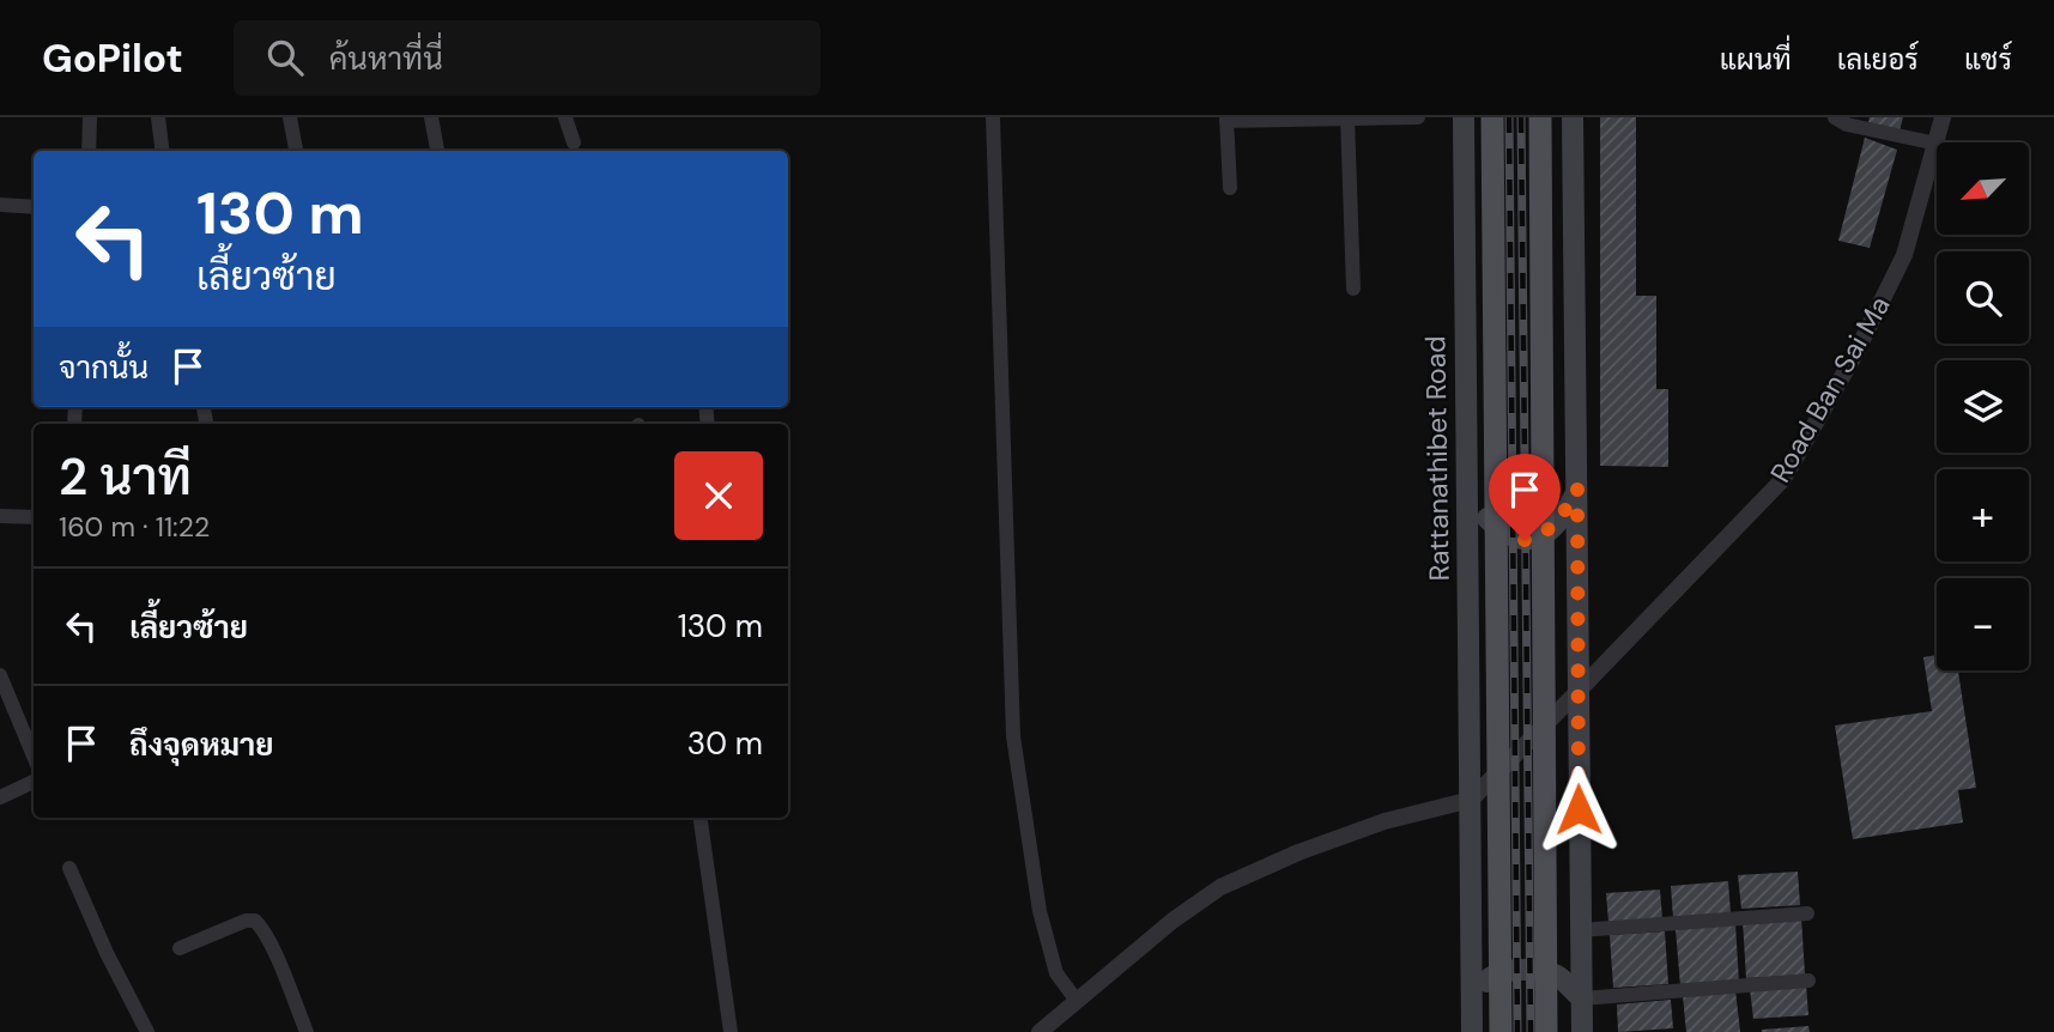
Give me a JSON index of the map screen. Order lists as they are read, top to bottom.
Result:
{
  "streets": {
    "main road": ["Rattanathibet Road"],
    "street": ["Road Ban Sai Ma"]
  },
  "north": "bottom left",
  "page": {
    "header": "GoPilot",
    "search": "ค้นหาที่นี่",
    "nav": ["แผนที่", "เลเยอร์", "แชร์"],
    "map_buttons": ["+", "−"],
    "turn": ["130 m", "เลี้ยวซ้าย"],
    "then": "จากนั้น",
    "heading": ["2 นาที", "160 m · 11:22"],
    "list": [
      {
        "name": "เลี้ยวซ้าย",
        "value": "130 m"
      },
      {
        "name": "ถึงจุดหมาย",
        "value": "30 m"
      }
    ]
  }
}
